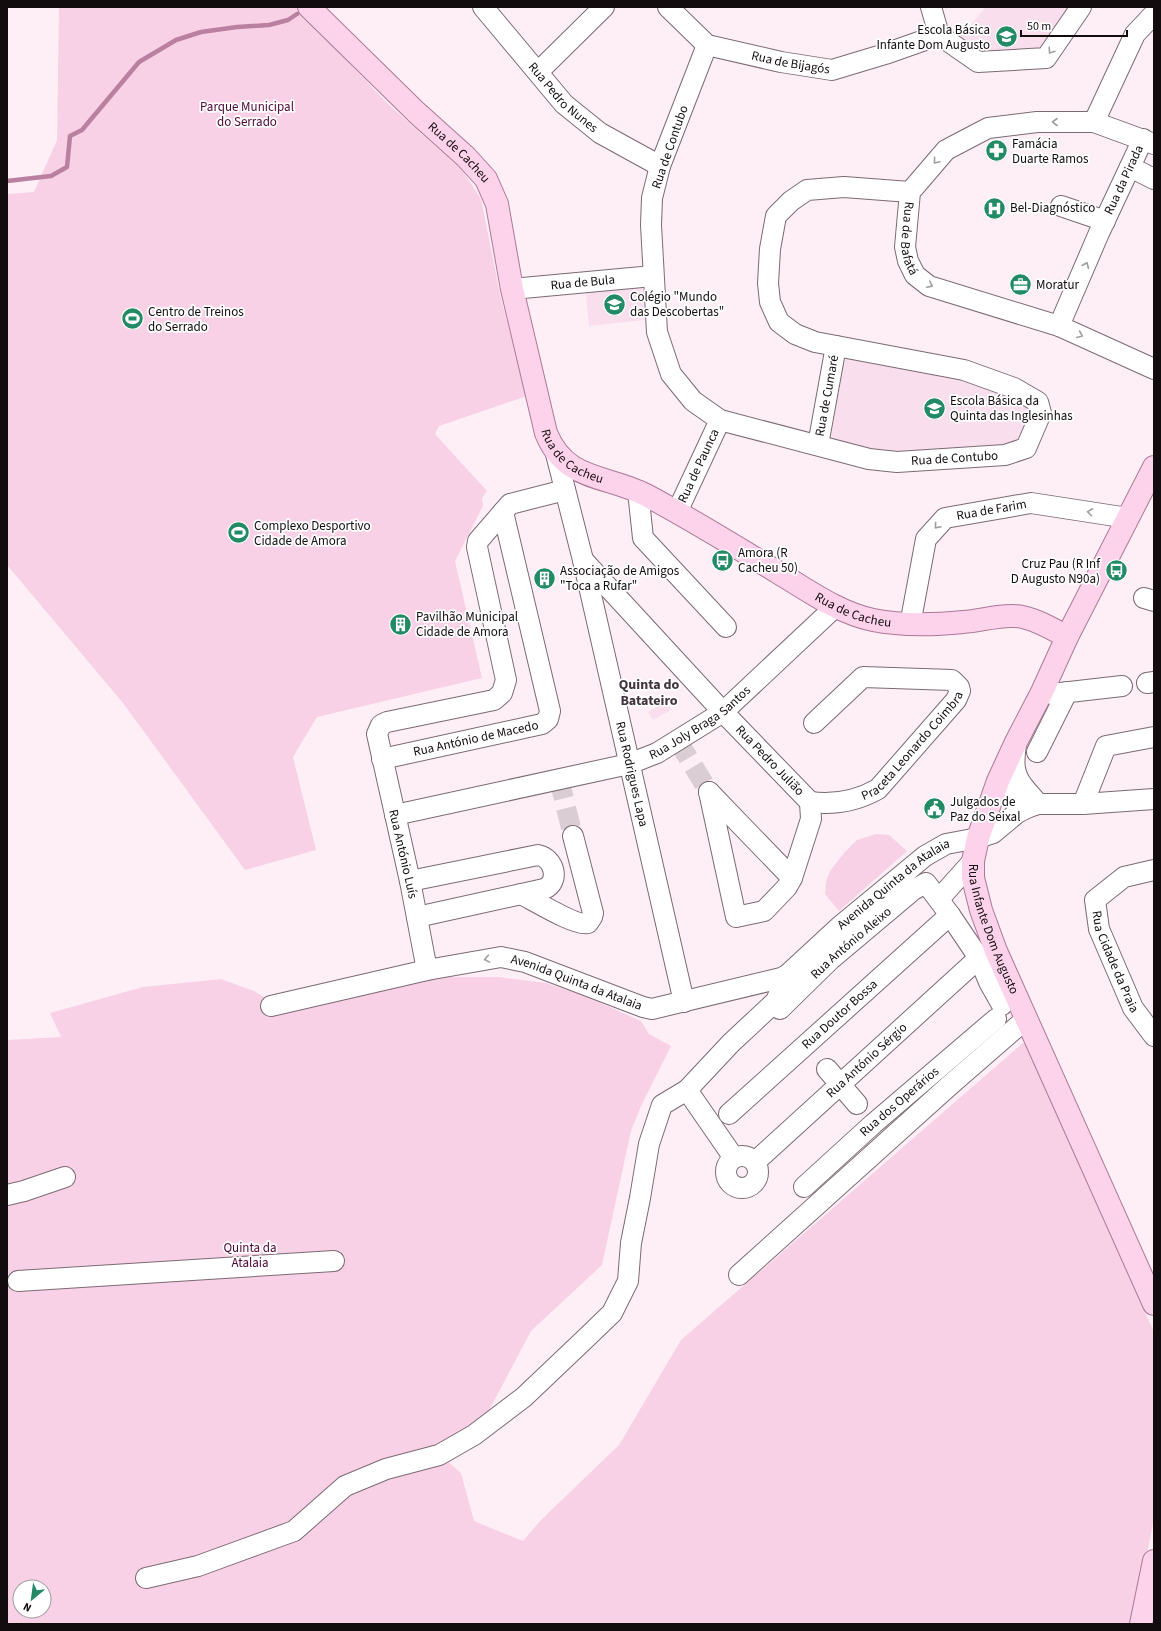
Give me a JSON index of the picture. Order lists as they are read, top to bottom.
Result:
{
  "streets": {
    "main road": ["Rua de Cacheu", "Rua Infante Dom Augusto"],
    "street": [
      "Rua de Bijagós",
      "Rua Pedro Nunes",
      "Rua de Contubo",
      "Rua da Pirada",
      "Rua de Bafatá",
      "Rua de Bula",
      "Rua de Cumaré",
      "Rua de Paunca",
      "Rua de Farim",
      "Rua Joly Braga Santos",
      "Rua António de Macedo",
      "Praceta Leonardo Coimbra",
      "Rua Pedro Julião",
      "Rua Rodrigues Lapa",
      "Rua António Luís",
      "Avenida Quinta da Atalaia",
      "Rua António Aleixo",
      "Rua Cidade da Praia",
      "Rua Doutor Bossa",
      "Rua António Sérgio",
      "Rua dos Operários"
    ]
  },
  "crossings": [
    ["Rua de Bijagós", "Rua de Contubo"],
    ["Rua Pedro Nunes", "Rua de Contubo"],
    ["Rua de Contubo", "Rua de Bafatá"],
    ["Rua de Contubo", "Rua de Bula"],
    ["Rua de Contubo", "Rua de Cumaré"],
    ["Rua de Contubo", "Rua de Paunca"],
    ["Rua de Cacheu", "Rua de Bula"],
    ["Rua de Cacheu", "Rua de Paunca"],
    ["Rua de Cacheu", "Rua de Farim"],
    ["Rua de Cacheu", "Rua Joly Braga Santos"],
    ["Rua de Cacheu", "Rua Rodrigues Lapa"],
    ["Rua de Cacheu", "Rua Infante Dom Augusto"],
    ["Rua da Pirada", "Rua de Bafatá"],
    ["Rua de Farim", "Rua Infante Dom Augusto"],
    ["Rua Joly Braga Santos", "Rua Pedro Julião"],
    ["Rua Joly Braga Santos", "Rua Rodrigues Lapa"],
    ["Rua Joly Braga Santos", "Rua António Luís"],
    ["Rua António de Macedo", "Rua António Luís"],
    ["Praceta Leonardo Coimbra", "Rua Pedro Julião"],
    ["Rua Pedro Julião", "Rua Rodrigues Lapa"],
    ["Rua Rodrigues Lapa", "Avenida Quinta da Atalaia"],
    ["Rua António Luís", "Avenida Quinta da Atalaia"],
    ["Avenida Quinta da Atalaia", "Rua Infante Dom Augusto"],
    ["Rua Infante Dom Augusto", "Rua Doutor Bossa"],
    ["Rua António Aleixo", "Rua Doutor Bossa"],
    ["Rua António Sérgio", "Rua dos Operários"]
  ],
  "one_way": ["Rua da Pirada", "Rua de Farim"],
  "districts": ["Quinta do Batateiro"],
  "parks": ["Parque Municipal do Serrado", "Quinta da Atalaia"],
  "places": {
    "school or university": ["Escola Básica Infante Dom Augusto", "Colégio \"Mundo das Descobertas\"", "Escola Básica da Quinta das Inglesinhas"],
    "pharmacy": ["Famácia Duarte Ramos"],
    "hospital": ["Bel-Diagnóstico"],
    "office": ["Moratur"],
    "sports": ["Centro de Treinos do Serrado", "Complexo Desportivo Cidade de Amora"],
    "bus stop": ["Amora (R Cacheu 50)", "Cruz Pau (R Inf D Augusto N90a)"],
    "building": ["Associação de Amigos \"Toca a Rufar\"", "Pavilhão Municipal Cidade de Amora"],
    "public building": ["Julgados de Paz do Seixal"]
  },
  "scale_bar": "50 m",
  "north": "bottom left"
}
